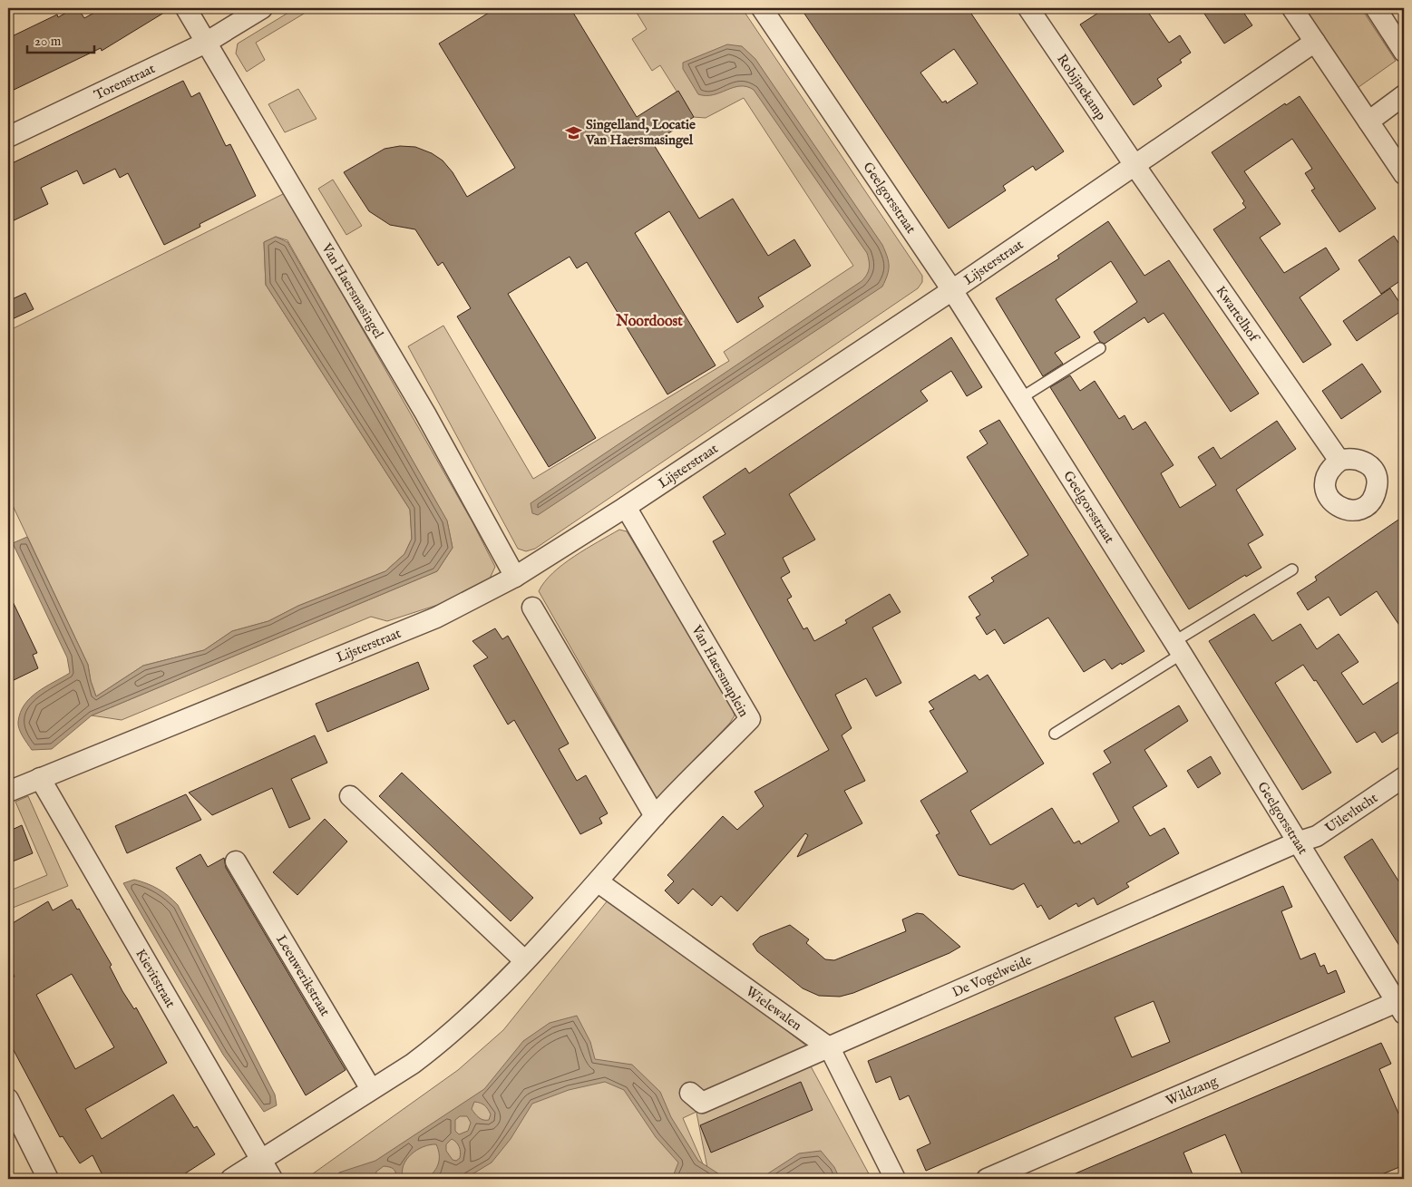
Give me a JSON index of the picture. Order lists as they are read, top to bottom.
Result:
{
  "streets": {
    "street": [
      "Torenstraat",
      "Robijnekamp",
      "Geelgorsstraat",
      "Lijsterstraat",
      "Van Haersmasingel",
      "Kwartelhof",
      "Van Haersmaplein",
      "Uilevlucht",
      "Leeuwerikstraat",
      "De Vogelweide",
      "Kievitstraat",
      "Wielewalen",
      "Wildzang"
    ]
  },
  "crossings": [
    ["Torenstraat", "Van Haersmasingel"],
    ["Robijnekamp", "Lijsterstraat"],
    ["Robijnekamp", "Kwartelhof"],
    ["Geelgorsstraat", "Lijsterstraat"],
    ["Geelgorsstraat", "Uilevlucht"],
    ["Geelgorsstraat", "De Vogelweide"],
    ["Geelgorsstraat", "Wildzang"],
    ["Lijsterstraat", "Van Haersmasingel"],
    ["Lijsterstraat", "Kwartelhof"],
    ["Lijsterstraat", "Van Haersmaplein"],
    ["Lijsterstraat", "Kievitstraat"],
    ["Van Haersmaplein", "Wielewalen"],
    ["Uilevlucht", "De Vogelweide"],
    ["De Vogelweide", "Wielewalen"]
  ],
  "districts": ["Noordoost"],
  "places": {
    "school or university": ["Singelland, Locatie Van Haersmasingel"]
  },
  "scale_bar": "20 m"
}
